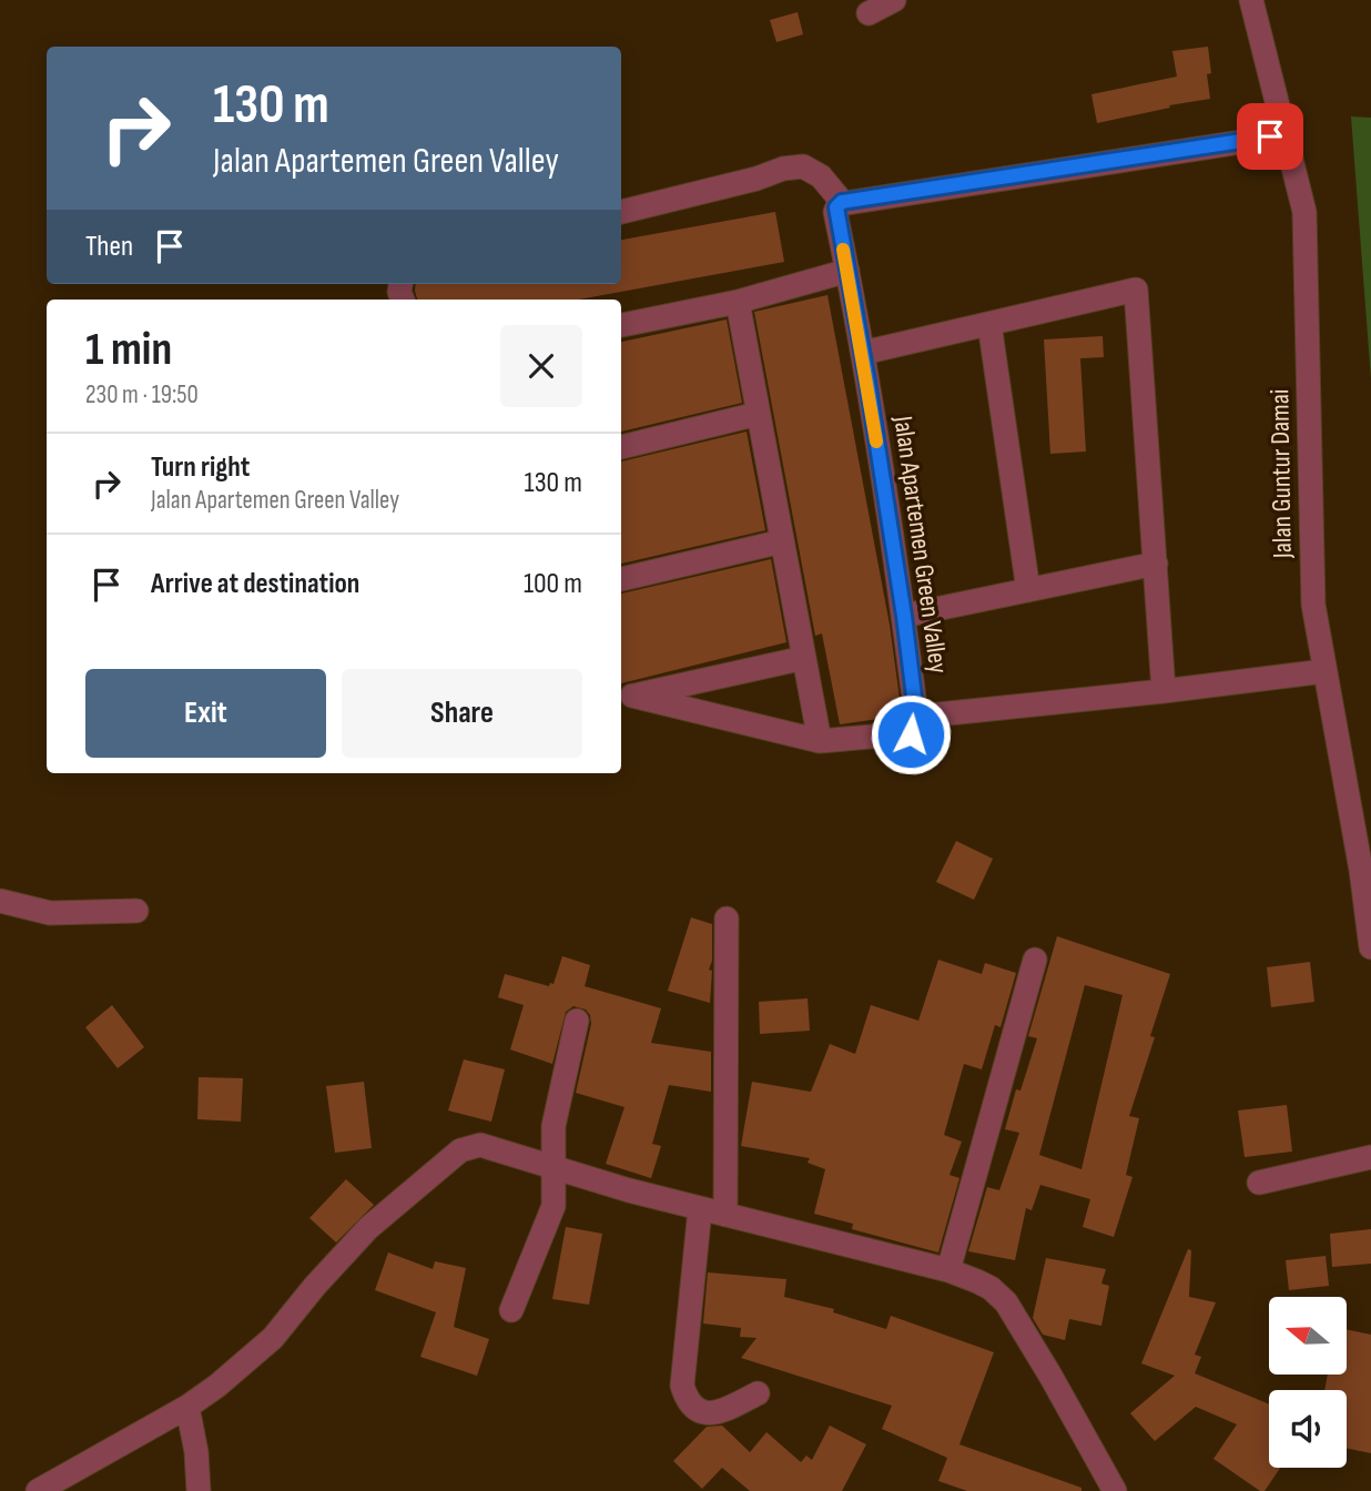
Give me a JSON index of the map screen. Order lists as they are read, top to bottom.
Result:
{
  "streets": {
    "street": ["Jalan Guntur Damai", "Jalan Apartemen Green Valley"]
  },
  "north": "left",
  "page": {
    "turn": ["130 m", "Jalan Apartemen Green Valley"],
    "then": "Then",
    "heading": ["1 min", "230 m · 19:50"],
    "list": [
      {
        "name": "Turn right",
        "note": "Jalan Apartemen Green Valley",
        "value": "130 m"
      },
      {
        "name": "Arrive at destination",
        "value": "100 m"
      }
    ],
    "buttons": ["Exit", "Share"]
  }
}
